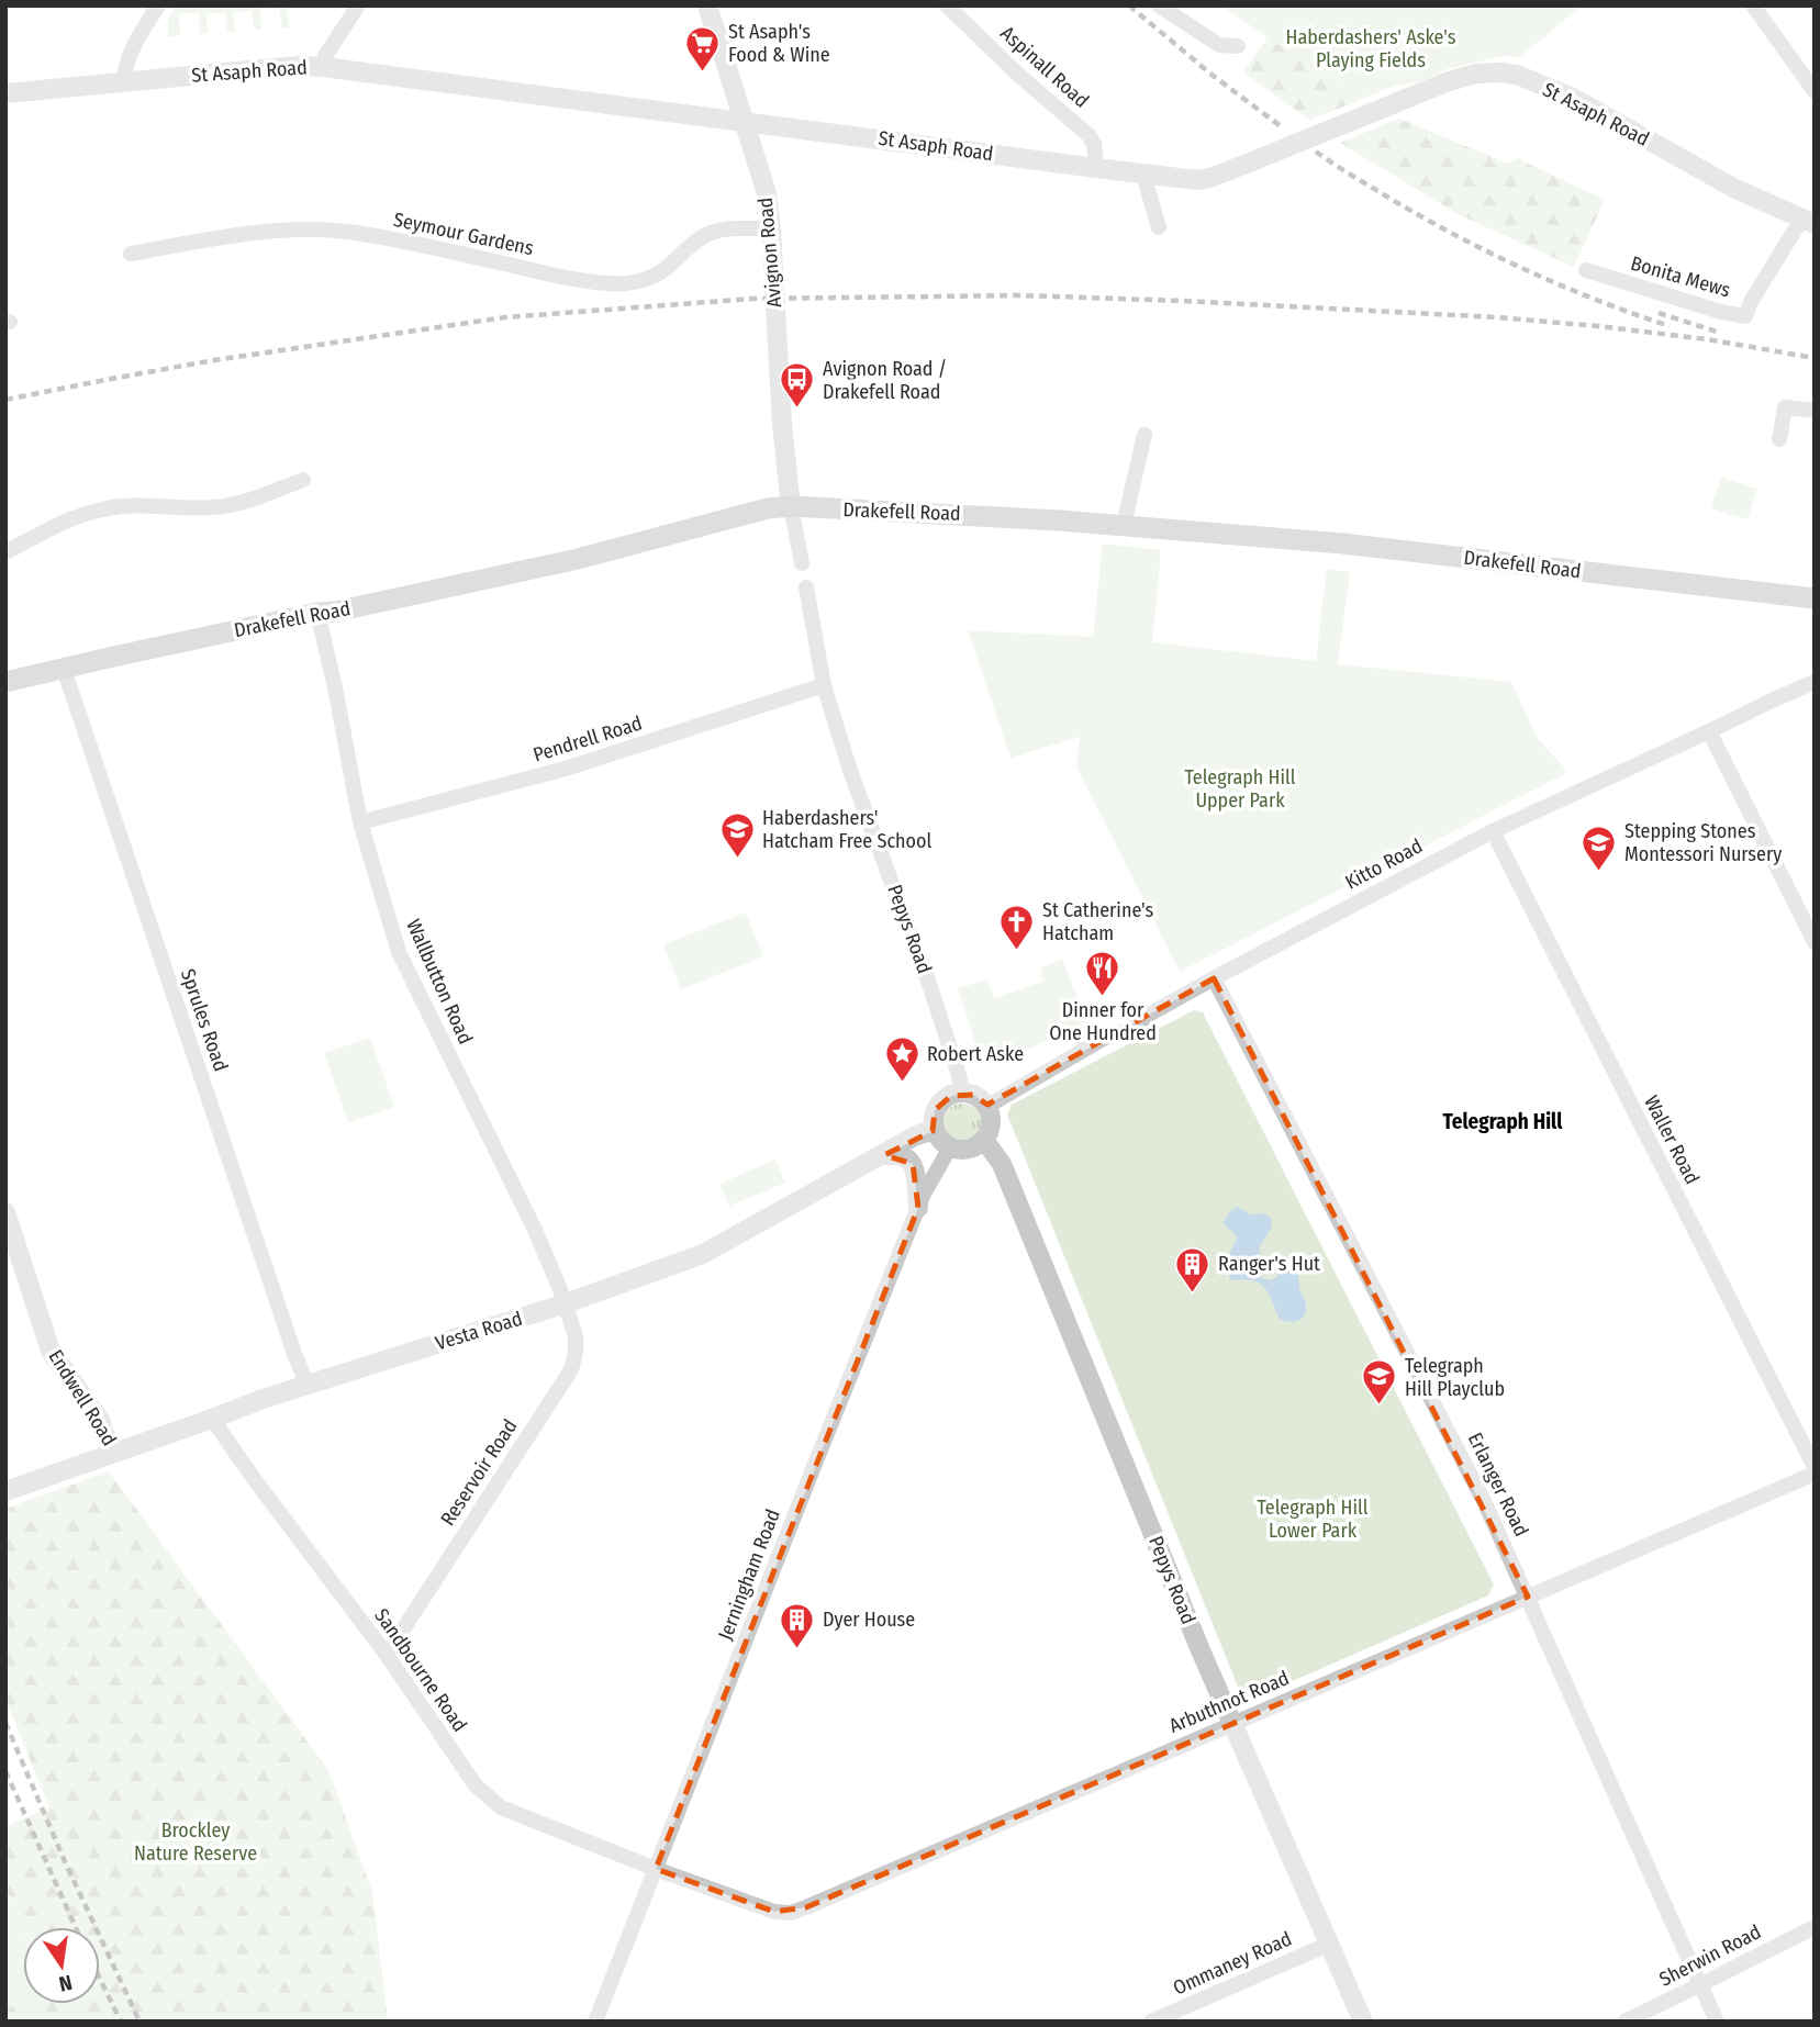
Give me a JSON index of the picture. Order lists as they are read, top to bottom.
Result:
{
  "streets": {
    "main road": ["Drakefell Road"],
    "street": [
      "Aspinall Road",
      "St Asaph Road",
      "Seymour Gardens",
      "Avignon Road",
      "Bonita Mews",
      "Pendrell Road",
      "Kitto Road",
      "Pepys Road",
      "Wallbutton Road",
      "Sprules Road",
      "Waller Road",
      "Vesta Road",
      "Endwell Road",
      "Reservoir Road",
      "Erlanger Road",
      "Jerningham Road",
      "Sandbourne Road",
      "Arbuthnot Road",
      "Sherwin Road",
      "Ommaney Road"
    ]
  },
  "crossings": [
    ["Aspinall Road", "St Asaph Road"],
    ["St Asaph Road", "Avignon Road"],
    ["St Asaph Road", "Bonita Mews"],
    ["Seymour Gardens", "Avignon Road"],
    ["Avignon Road", "Drakefell Road"],
    ["Drakefell Road", "Wallbutton Road"],
    ["Drakefell Road", "Sprules Road"],
    ["Pendrell Road", "Pepys Road"],
    ["Pendrell Road", "Wallbutton Road"],
    ["Kitto Road", "Pepys Road"],
    ["Kitto Road", "Waller Road"],
    ["Kitto Road", "Vesta Road"],
    ["Kitto Road", "Erlanger Road"],
    ["Kitto Road", "Jerningham Road"],
    ["Pepys Road", "Vesta Road"],
    ["Pepys Road", "Jerningham Road"],
    ["Pepys Road", "Arbuthnot Road"],
    ["Pepys Road", "Ommaney Road"],
    ["Wallbutton Road", "Vesta Road"],
    ["Wallbutton Road", "Reservoir Road"],
    ["Sprules Road", "Vesta Road"],
    ["Vesta Road", "Endwell Road"],
    ["Vesta Road", "Reservoir Road"],
    ["Vesta Road", "Jerningham Road"],
    ["Vesta Road", "Sandbourne Road"],
    ["Reservoir Road", "Sandbourne Road"],
    ["Erlanger Road", "Arbuthnot Road"],
    ["Erlanger Road", "Sherwin Road"],
    ["Jerningham Road", "Sandbourne Road"],
    ["Jerningham Road", "Arbuthnot Road"],
    ["Sandbourne Road", "Arbuthnot Road"]
  ],
  "districts": ["Telegraph Hill"],
  "parks": [
    "Haberdashers' Aske's Playing Fields",
    "Telegraph Hill Upper Park",
    "Telegraph Hill Lower Park",
    "Brockley Nature Reserve"
  ],
  "places": {
    "supermarket": ["St Asaph's Food & Wine"],
    "bus stop": ["Avignon Road / Drakefell Road"],
    "school or university": ["Haberdashers' Hatcham Free School", "Stepping Stones Montessori Nursery", "Telegraph Hill Playclub"],
    "church": ["St Catherine's Hatcham"],
    "restaurant": ["Dinner for One Hundred"],
    "place": ["Robert Aske"],
    "building": ["Ranger's Hut", "Dyer House"]
  },
  "north": "bottom"
}
